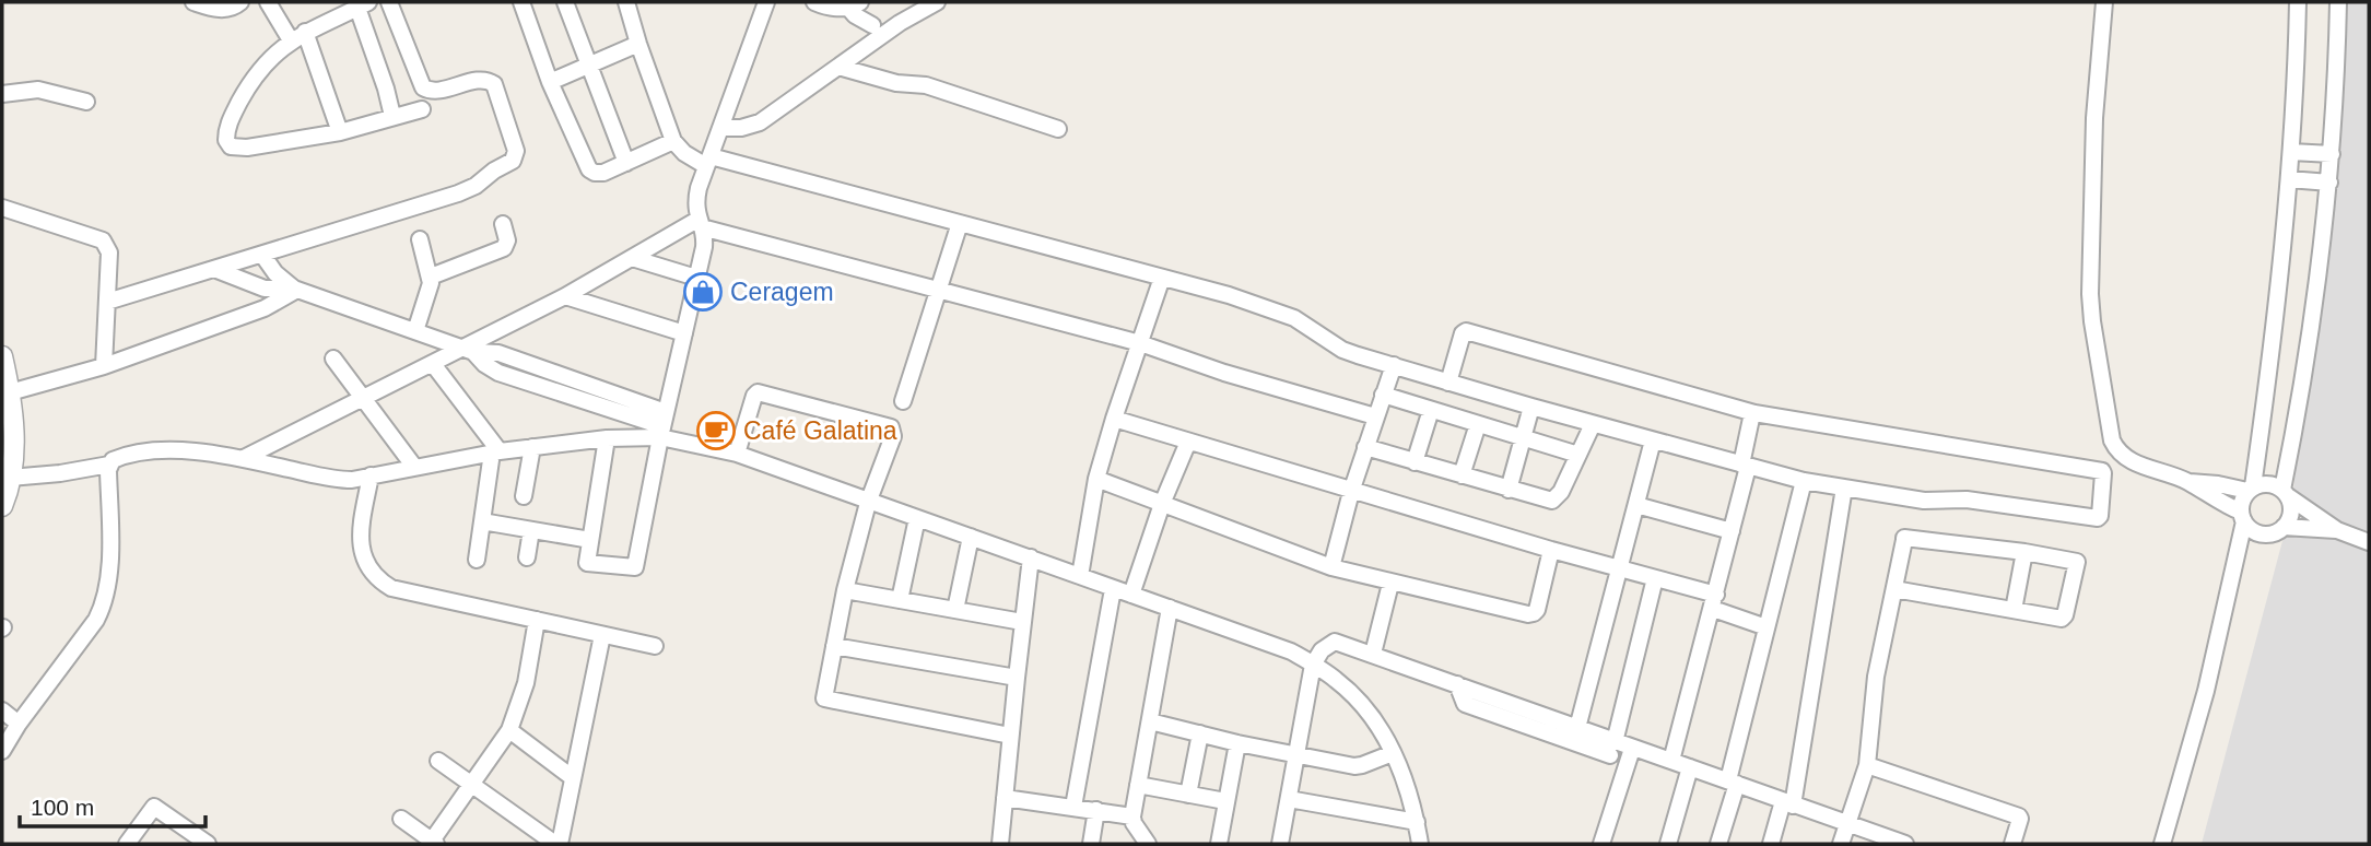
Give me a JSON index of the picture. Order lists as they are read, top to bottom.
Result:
{
  "places": {
    "shop": ["Ceragem"],
    "cafe": ["Café Galatina"]
  },
  "scale_bar": "100 m"
}
